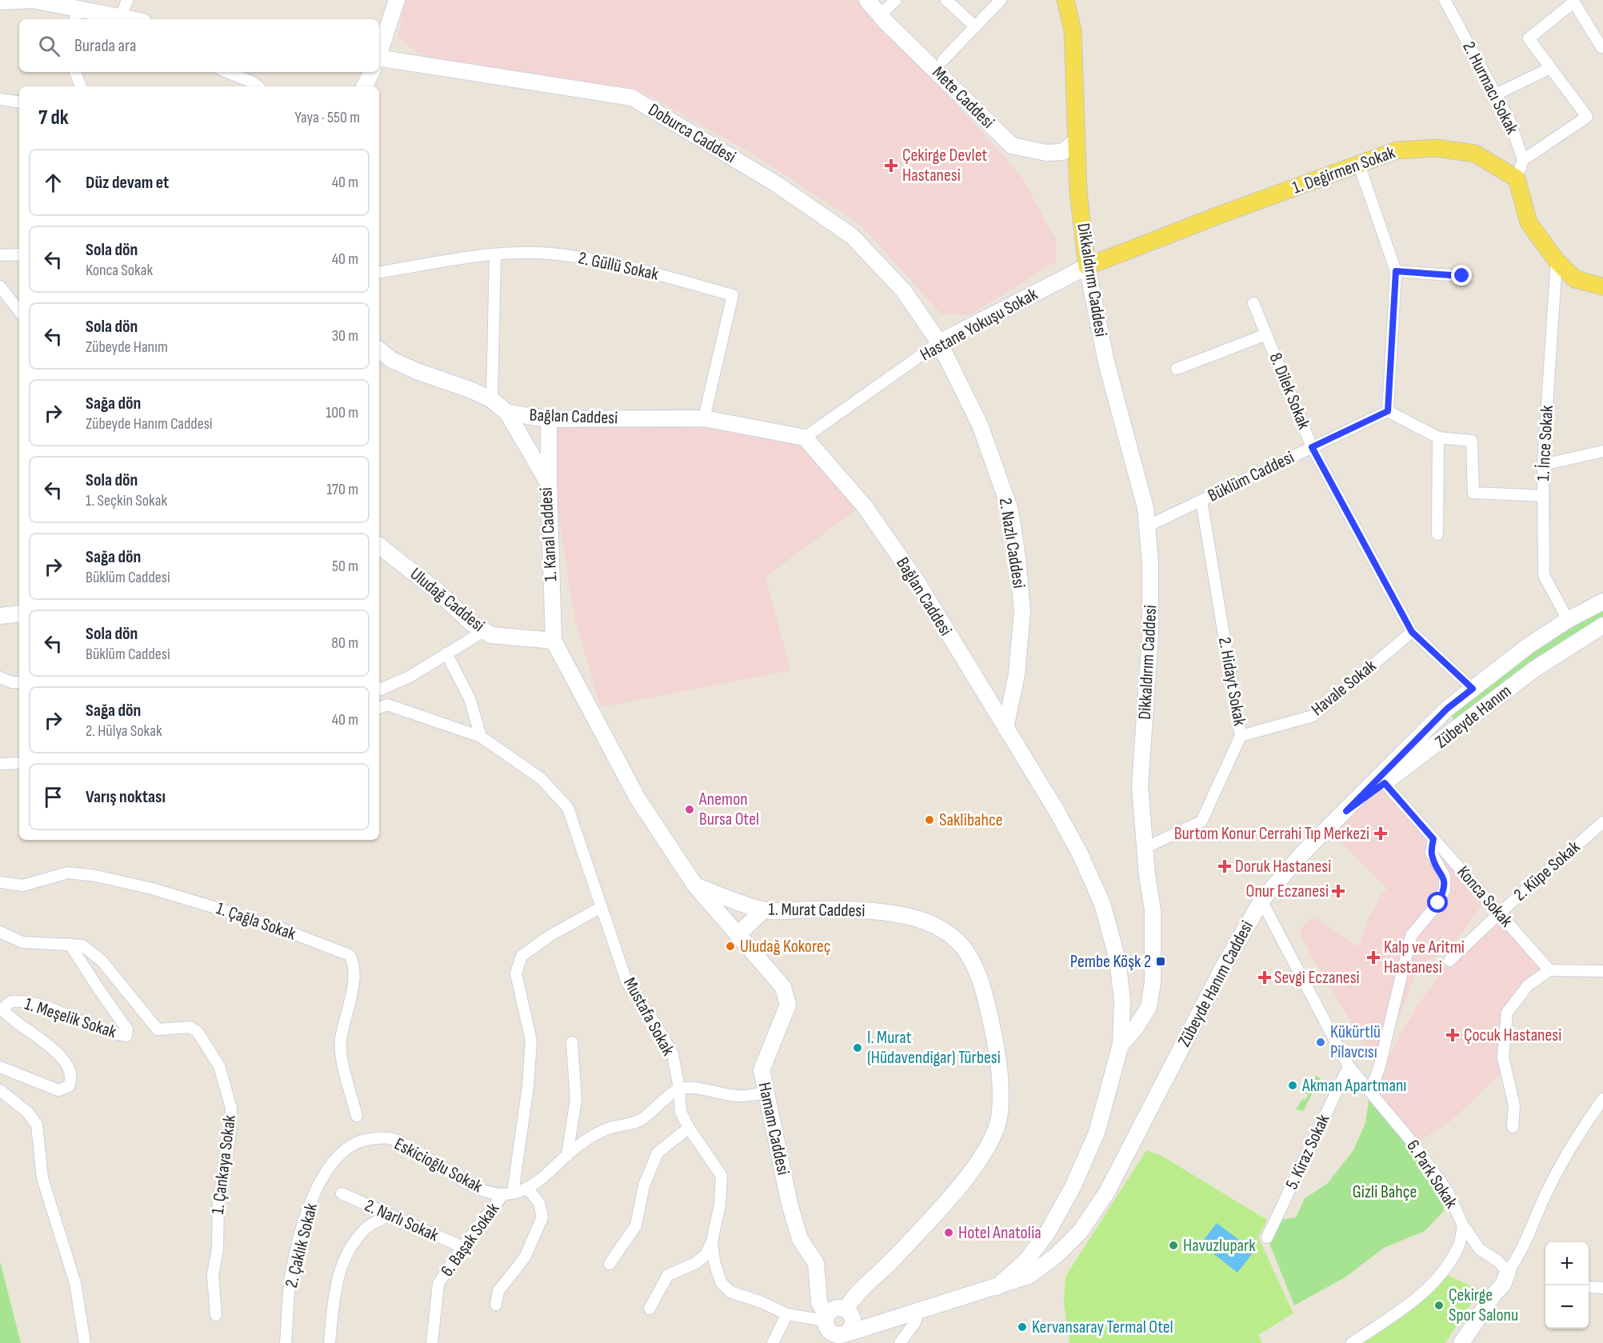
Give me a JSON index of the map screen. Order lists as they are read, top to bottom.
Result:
{
  "streets": {
    "main road": [
      "Mete Caddesi",
      "Doburca Caddesi",
      "1. Değirmen Sokak",
      "Dikkaldırım Caddesi",
      "Hastane Yokuşu Sokak",
      "Bağlan Caddesi",
      "1. Kanal Caddesi",
      "2. Nazlı Caddesi",
      "Uludağ Caddesi",
      "Zübeyde Hanım",
      "1. Murat Caddesi",
      "Zübeyde Hanım Caddesi",
      "Hamam Caddesi"
    ],
    "street": [
      "2. Hurmacı Sokak",
      "2. Güllü Sokak",
      "8. Dilek Sokak",
      "1. İnce Sokak",
      "Büklüm Caddesi",
      "2. Hidayt Sokak",
      "Havale Sokak",
      "2. Küpe Sokak",
      "Konca Sokak",
      "1. Çağla Sokak",
      "Mustafa Sokak",
      "1. Meşelik Sokak",
      "5. Kiraz Sokak",
      "1. Çankaya Sokak",
      "Eskicioğlu Sokak",
      "6. Park Sokak",
      "2. Narlı Sokak",
      "6. Başak Sokak",
      "2. Çaklık Sokak"
    ]
  },
  "crossings": [
    ["Mete Caddesi", "Dikkaldırım Caddesi"],
    ["Doburca Caddesi", "Hastane Yokuşu Sokak"],
    ["Doburca Caddesi", "2. Nazlı Caddesi"],
    ["1. Değirmen Sokak", "Dikkaldırım Caddesi"],
    ["1. Değirmen Sokak", "Hastane Yokuşu Sokak"],
    ["2. Güllü Sokak", "Bağlan Caddesi"],
    ["Dikkaldırım Caddesi", "Hastane Yokuşu Sokak"],
    ["Dikkaldırım Caddesi", "Bağlan Caddesi"],
    ["Dikkaldırım Caddesi", "Büklüm Caddesi"],
    ["Dikkaldırım Caddesi", "2. Hidayt Sokak"],
    ["Dikkaldırım Caddesi", "Zübeyde Hanım Caddesi"],
    ["Hastane Yokuşu Sokak", "Bağlan Caddesi"],
    ["Hastane Yokuşu Sokak", "2. Nazlı Caddesi"],
    ["8. Dilek Sokak", "Büklüm Caddesi"],
    ["8. Dilek Sokak", "Havale Sokak"],
    ["8. Dilek Sokak", "Zübeyde Hanım Caddesi"],
    ["Bağlan Caddesi", "1. Kanal Caddesi"],
    ["Bağlan Caddesi", "2. Nazlı Caddesi"],
    ["1. İnce Sokak", "Zübeyde Hanım Caddesi"],
    ["Büklüm Caddesi", "2. Hidayt Sokak"],
    ["1. Kanal Caddesi", "Uludağ Caddesi"],
    ["2. Hidayt Sokak", "Havale Sokak"],
    ["Zübeyde Hanım", "Konca Sokak"],
    ["Zübeyde Hanım", "Zübeyde Hanım Caddesi"],
    ["2. Küpe Sokak", "Konca Sokak"],
    ["1. Murat Caddesi", "Hamam Caddesi"],
    ["Zübeyde Hanım Caddesi", "6. Park Sokak"],
    ["Mustafa Sokak", "Hamam Caddesi"],
    ["1. Meşelik Sokak", "1. Çankaya Sokak"],
    ["5. Kiraz Sokak", "6. Park Sokak"],
    ["Eskicioğlu Sokak", "6. Başak Sokak"],
    ["Eskicioğlu Sokak", "2. Çaklık Sokak"],
    ["2. Narlı Sokak", "6. Başak Sokak"]
  ],
  "parks": ["Gizli Bahçe"],
  "places": {
    "health": [
      "Çekirge Devlet Hastanesi",
      "Burtom Konur Cerrahi Tıp Merkezi",
      "Doruk Hastanesi",
      "Onur Eczanesi",
      "Kalp ve Aritmi Hastanesi",
      "Sevgi Eczanesi",
      "Çocuk Hastanesi"
    ],
    "other": [
      "Anemon Bursa Otel",
      "Saklibahce",
      "Uludağ Kokoreç",
      "Kükürtlü Pilavcısı",
      "I. Murat (Hüdavendigar) Türbesi",
      "Akman Apartmanı",
      "Hotel Anatolia",
      "Havuzlupark",
      "Çekirge Spor Salonu",
      "Kervansaray Termal Otel"
    ],
    "transit": ["Pembe Köşk 2"]
  },
  "page": {
    "search": "Burada ara",
    "heading": ["7 dk", "Yaya · 550 m"],
    "list": [
      ["Düz devam et", "40 m"],
      ["Sola dön", "Konca Sokak", "40 m"],
      ["Sola dön", "Zübeyde Hanım", "30 m"],
      ["Sağa dön", "Zübeyde Hanım Caddesi", "100 m"],
      ["Sola dön", "1. Seçkin Sokak", "170 m"],
      ["Sağa dön", "Büklüm Caddesi", "50 m"],
      ["Sola dön", "Büklüm Caddesi", "80 m"],
      ["Sağa dön", "2. Hülya Sokak", "40 m"],
      "Varış noktası"
    ],
    "map_buttons": ["+", "−"]
  }
}
